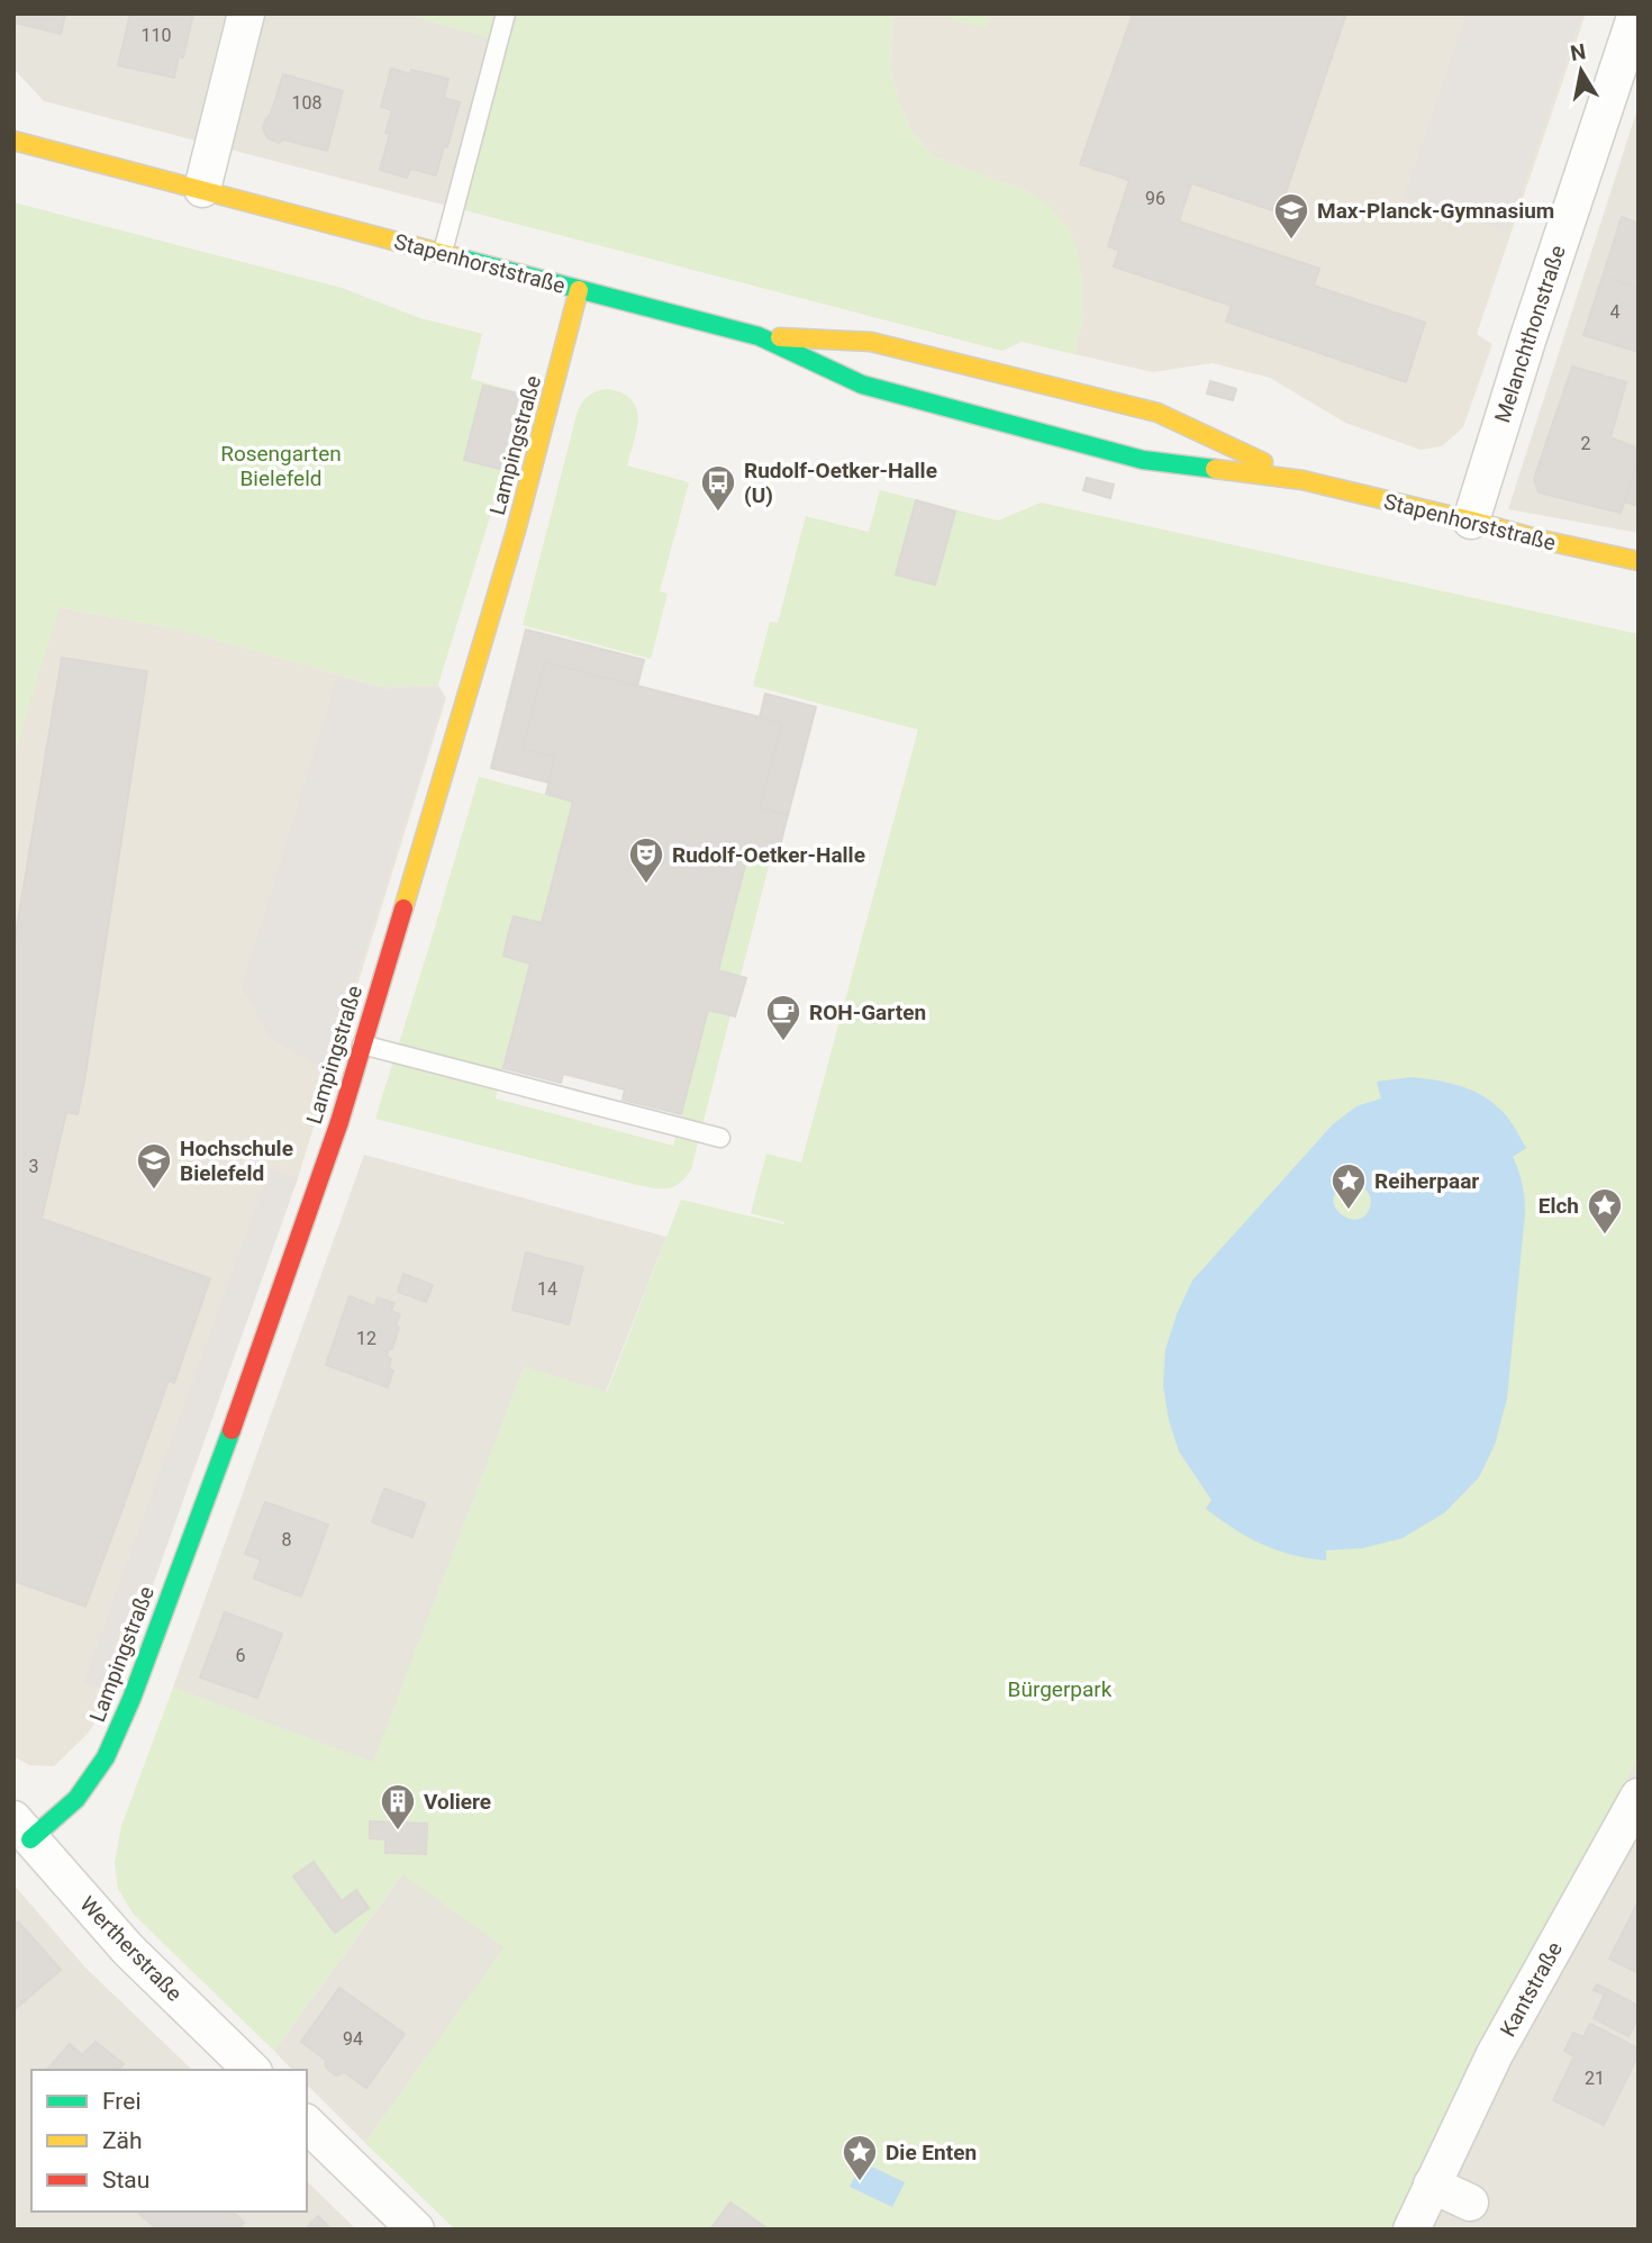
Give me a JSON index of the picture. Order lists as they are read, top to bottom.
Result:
{
  "streets": {
    "main road": ["Stapenhorststraße", "Lampingstraße"],
    "street": ["Melanchthonstraße", "Wertherstraße", "Kantstraße"]
  },
  "crossings": [
    ["Stapenhorststraße", "Melanchthonstraße"],
    ["Stapenhorststraße", "Lampingstraße"],
    ["Lampingstraße", "Wertherstraße"]
  ],
  "parks": ["Rosengarten Bielefeld", "Bürgerpark"],
  "places": {
    "school or university": ["Max-Planck-Gymnasium", "Hochschule Bielefeld"],
    "bus stop": ["Rudolf-Oetker-Halle (U)"],
    "theatre": ["Rudolf-Oetker-Halle"],
    "cafe": ["ROH-Garten"],
    "place": ["Reiherpaar", "Elch", "Die Enten"],
    "building": ["Voliere"]
  },
  "house_numbers": [
    "110",
    "108",
    "96",
    "4",
    "2",
    "3",
    "14",
    "12",
    "8",
    "6",
    "94",
    "21"
  ],
  "legend": ["Frei", "Zäh", "Stau"],
  "north": "top"
}
